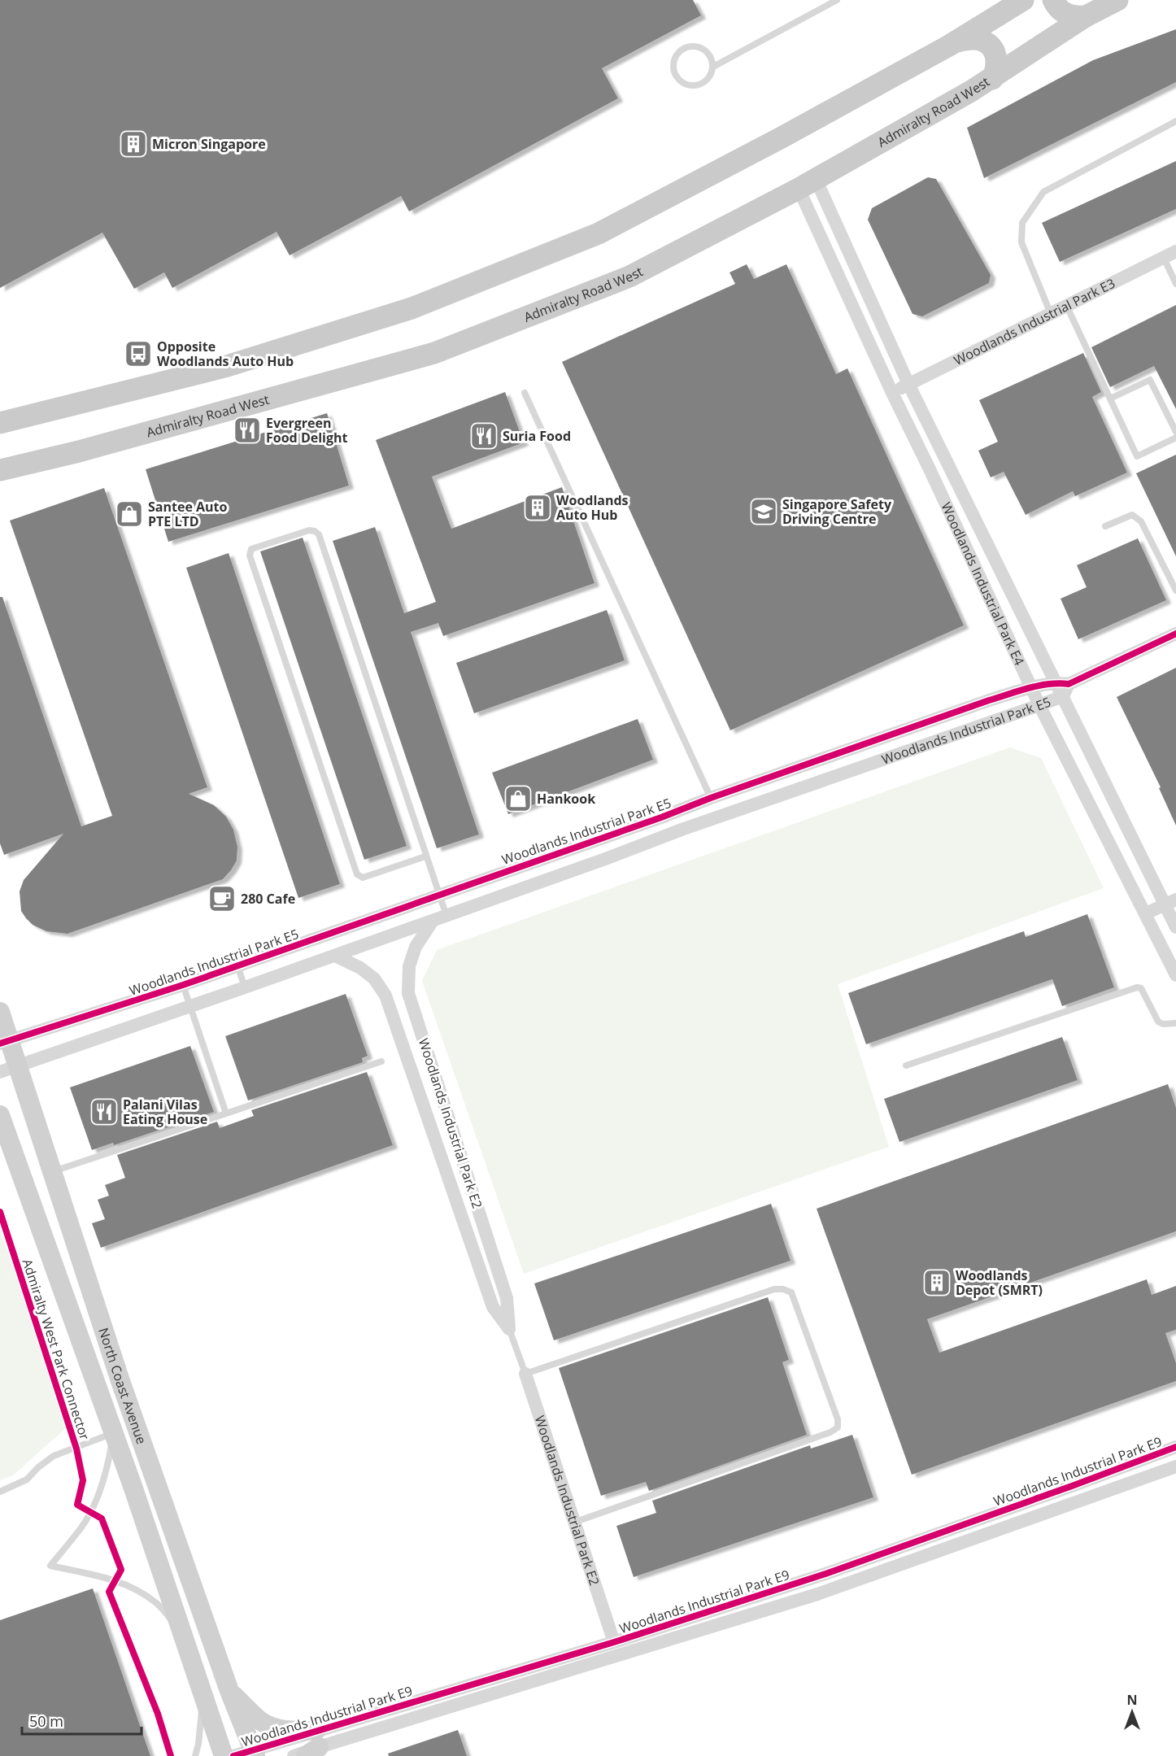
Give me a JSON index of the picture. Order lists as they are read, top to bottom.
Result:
{
  "streets": {
    "main road": ["Admiralty Road West", "North Coast Avenue"],
    "street": [
      "Woodlands Industrial Park E3",
      "Woodlands Industrial Park E4",
      "Woodlands Industrial Park E5",
      "Woodlands Industrial Park E2",
      "Woodlands Industrial Park E9"
    ],
    "cycle path": ["Admiralty West Park Connector"]
  },
  "crossings": [
    ["Admiralty Road West", "Woodlands Industrial Park E4"],
    ["Woodlands Industrial Park E3", "Woodlands Industrial Park E4"],
    ["Woodlands Industrial Park E4", "Woodlands Industrial Park E5"],
    ["Woodlands Industrial Park E5", "Woodlands Industrial Park E2"],
    ["Woodlands Industrial Park E5", "North Coast Avenue"],
    ["Woodlands Industrial Park E2", "Woodlands Industrial Park E9"],
    ["North Coast Avenue", "Woodlands Industrial Park E9"]
  ],
  "places": {
    "building": ["Micron Singapore", "Woodlands Auto Hub", "Woodlands Depot (SMRT)"],
    "bus stop": ["Opposite Woodlands Auto Hub"],
    "restaurant": ["Evergreen Food Delight", "Suria Food", "Palani Vilas Eating House"],
    "school or university": ["Singapore Safety Driving Centre"],
    "shop": ["Santee Auto PTE LTD", "Hankook"],
    "cafe": ["280 Cafe"]
  },
  "scale_bar": "50 m",
  "north": "top"
}
